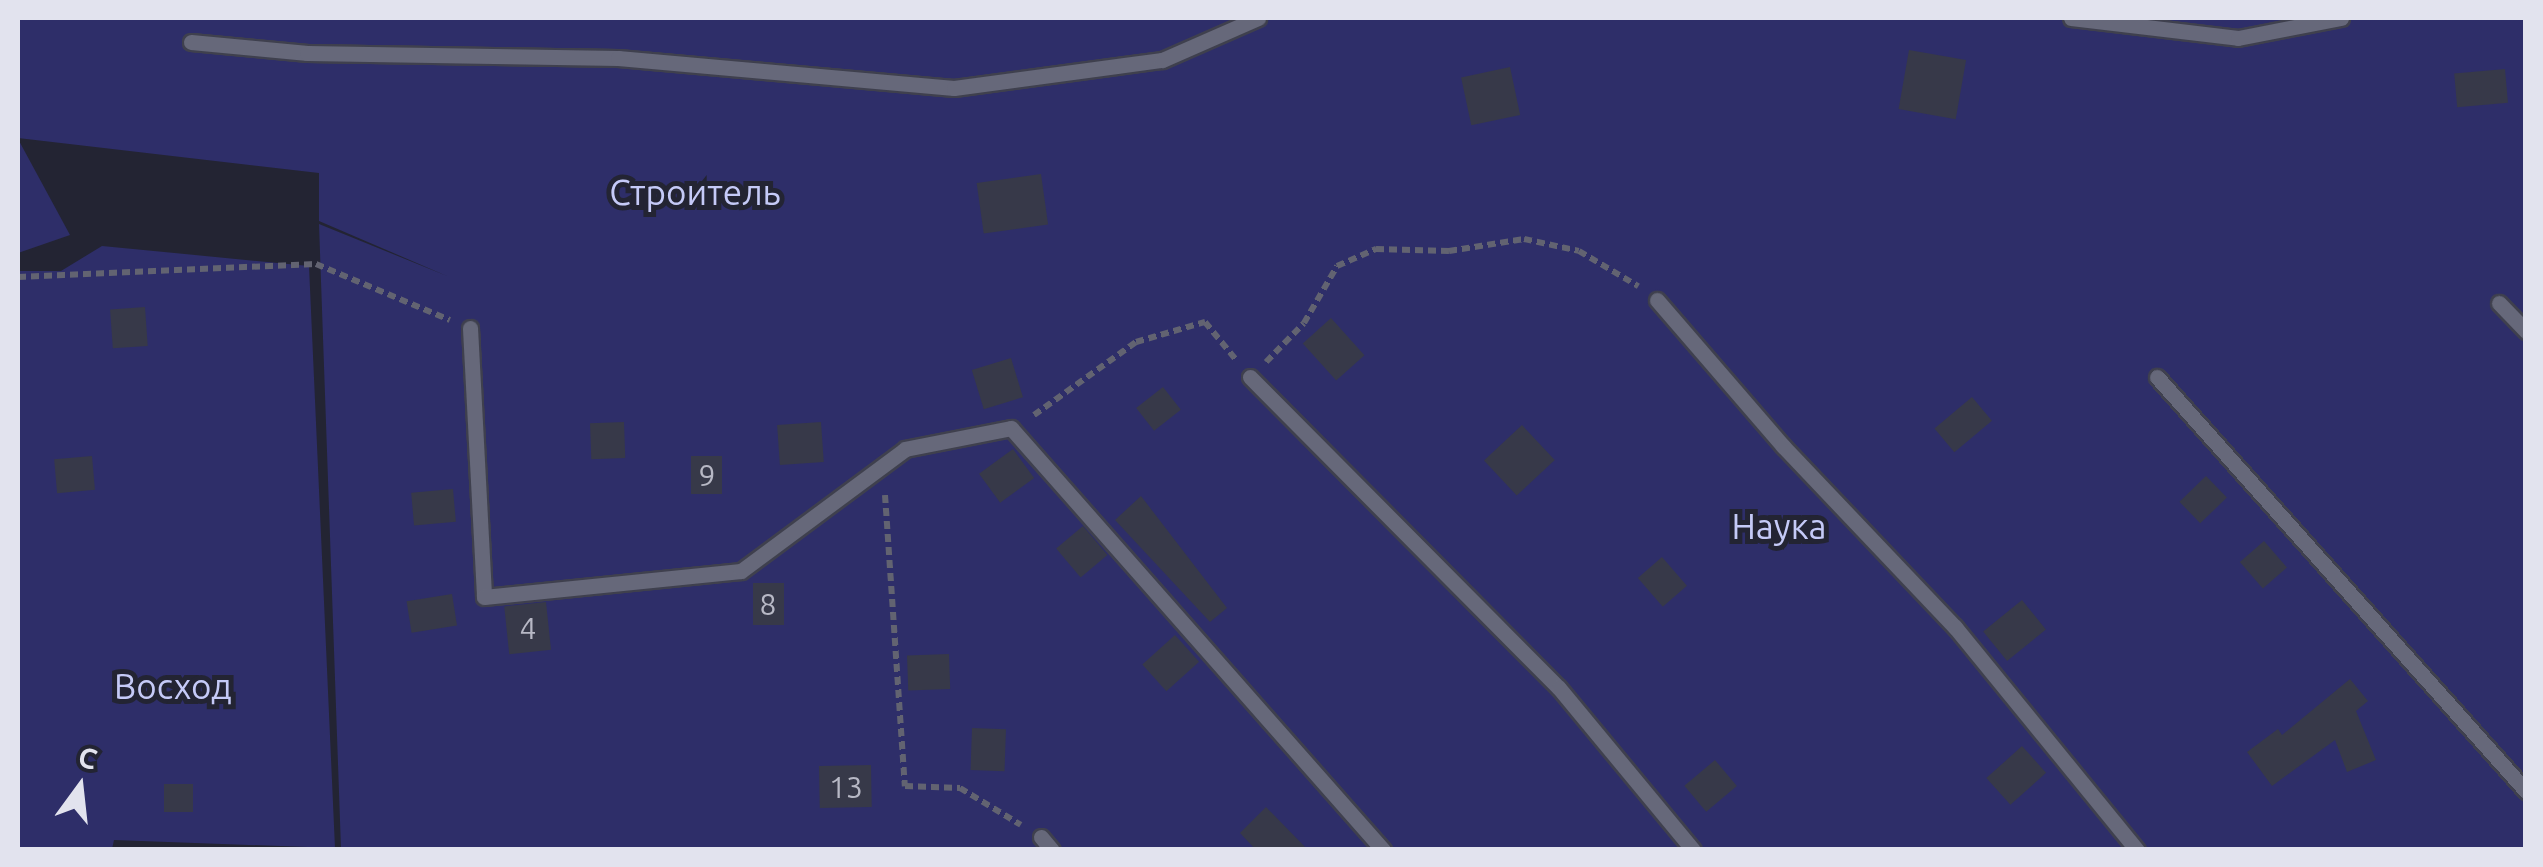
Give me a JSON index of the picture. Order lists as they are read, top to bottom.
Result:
{
  "parks": ["Строитель", "Наука", "Восход"],
  "house_numbers": [
    "9",
    "8",
    "4",
    "13"
  ],
  "north": "top"
}
